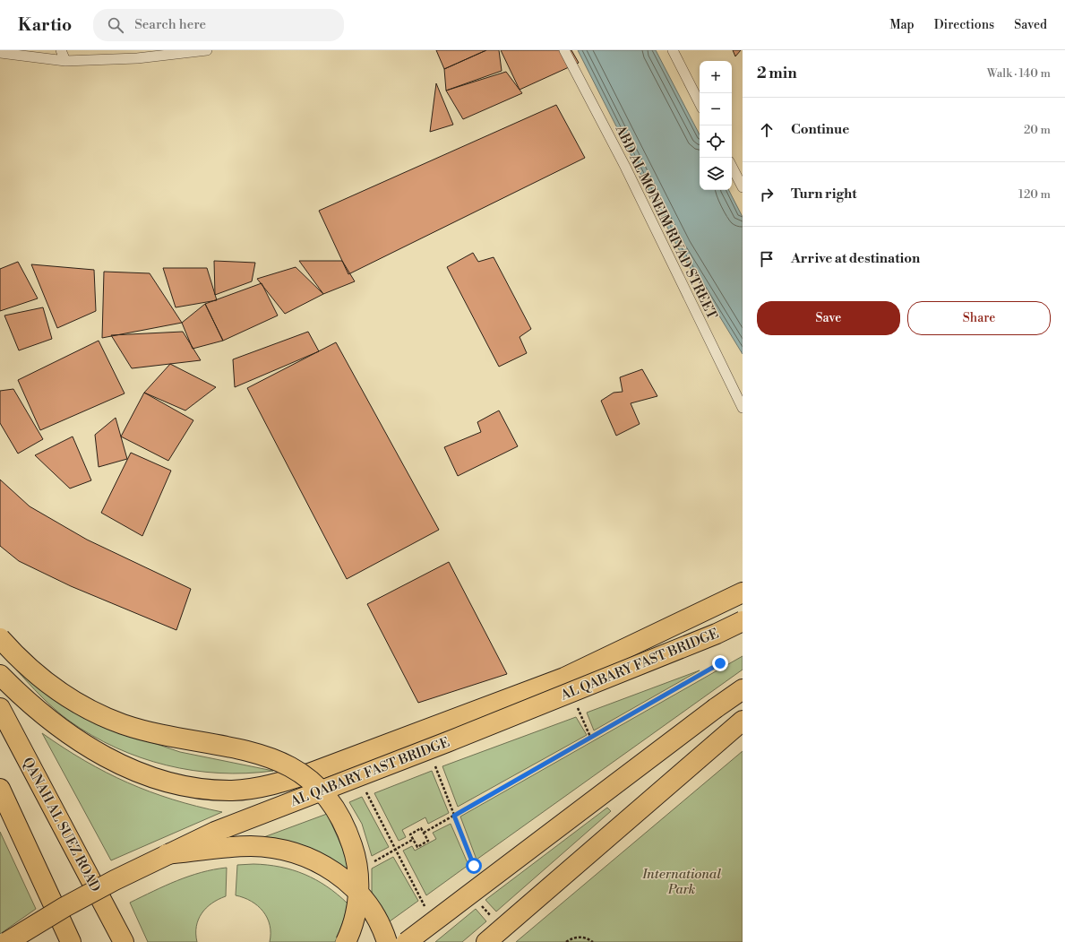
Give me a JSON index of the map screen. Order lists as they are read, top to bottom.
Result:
{
  "streets": {
    "highway": ["AL QABARY FAST BRIDGE", "QANAH AL SUEZ ROAD"],
    "lane": ["ABD AL MONEIM RIYAD STREET"]
  },
  "parks": ["International Park"],
  "page": {
    "header": "Kartio",
    "search": "Search here",
    "nav": ["Map", "Directions", "Saved"],
    "heading": ["2 min", "Walk · 140 m"],
    "map_buttons": ["+", "−"],
    "list": [
      ["Continue", "20 m"],
      ["Turn right", "120 m"],
      "Arrive at destination"
    ],
    "buttons": ["Save", "Share"]
  }
}
